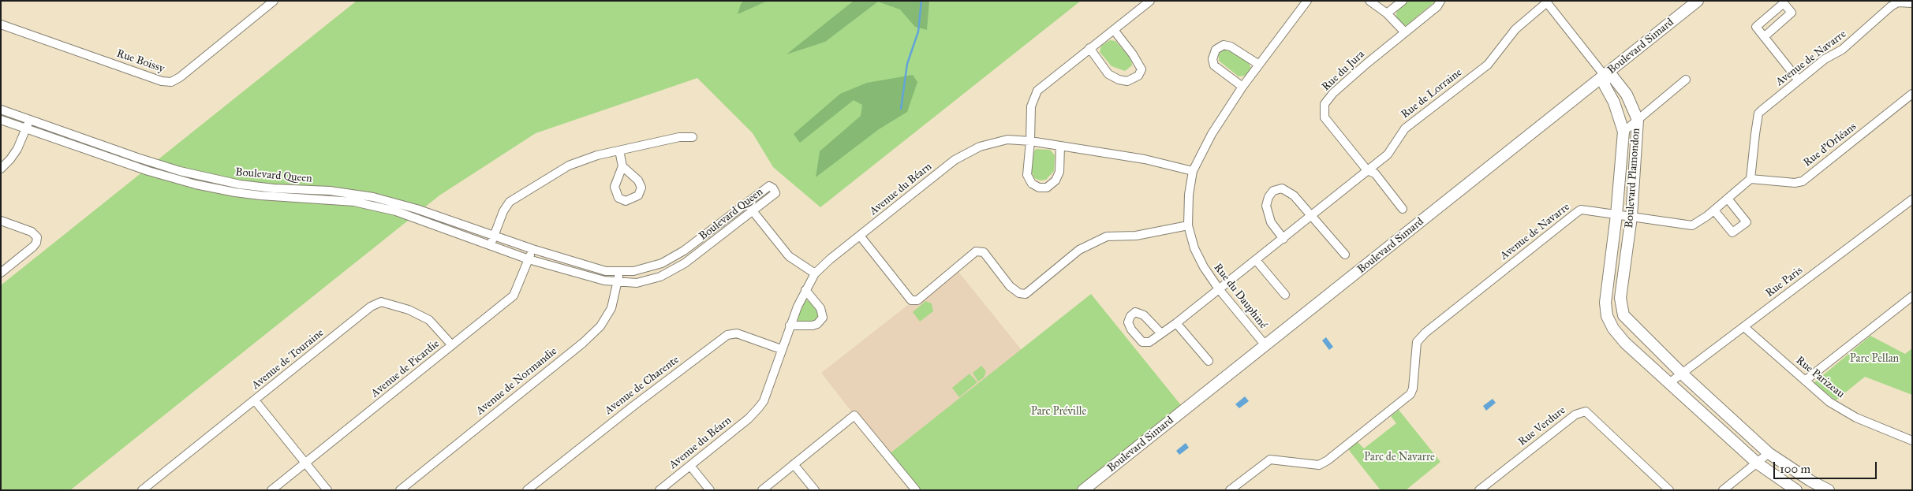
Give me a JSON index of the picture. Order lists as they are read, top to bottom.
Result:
{
  "streets": {
    "street": [
      "Boulevard Simard",
      "Avenue de Navarre",
      "Rue Boissy",
      "Rue du Jura",
      "Rue de Lorraine",
      "Rue d'Orléans",
      "Boulevard Queen",
      "Boulevard Plamondon",
      "Avenue du Béarn",
      "Rue Paris",
      "Rue du Dauphiné",
      "Avenue de Touraine",
      "Avenue de Picardie",
      "Rue Parizeau",
      "Avenue de Normandie",
      "Avenue de Charente",
      "Rue Verdure"
    ]
  },
  "crossings": [
    ["Boulevard Simard", "Boulevard Plamondon"],
    ["Boulevard Simard", "Rue du Dauphiné"],
    ["Avenue de Navarre", "Rue d'Orléans"],
    ["Avenue de Navarre", "Boulevard Plamondon"],
    ["Rue du Jura", "Rue de Lorraine"],
    ["Rue de Lorraine", "Rue du Dauphiné"],
    ["Boulevard Queen", "Avenue de Picardie"],
    ["Boulevard Queen", "Avenue de Normandie"],
    ["Boulevard Plamondon", "Rue Paris"],
    ["Avenue du Béarn", "Rue du Dauphiné"],
    ["Avenue du Béarn", "Avenue de Charente"],
    ["Rue Paris", "Rue Parizeau"],
    ["Avenue de Touraine", "Avenue de Picardie"]
  ],
  "parks": ["Parc Pellan", "Parc Préville", "Parc de Navarre"],
  "scale_bar": "100 m"
}
